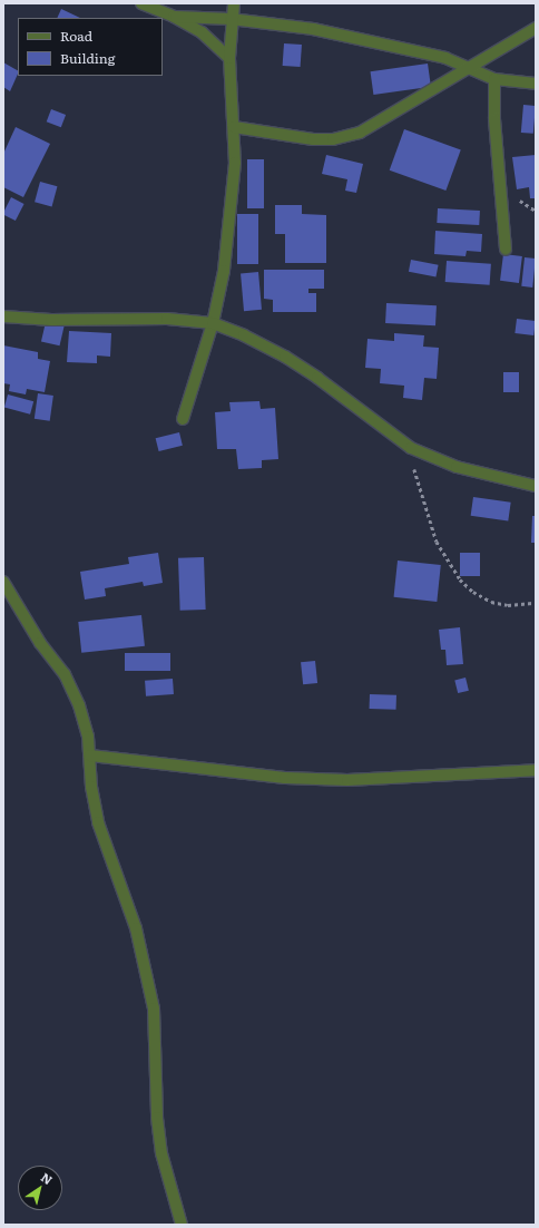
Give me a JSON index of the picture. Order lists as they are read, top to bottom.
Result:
{
  "legend": ["Road", "Building"],
  "north": "top right"
}
